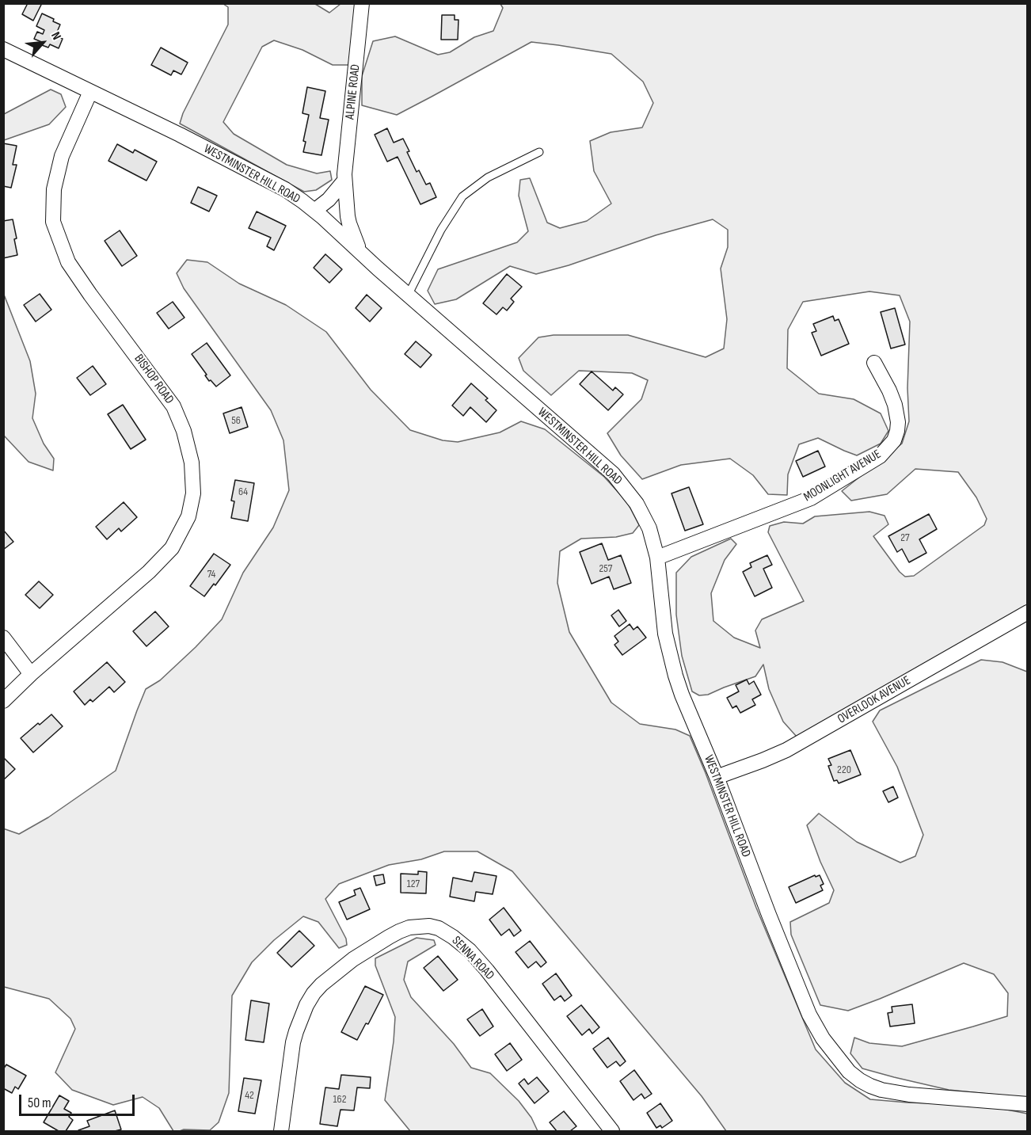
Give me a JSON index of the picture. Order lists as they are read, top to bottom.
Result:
{
  "streets": {
    "street": [
      "ALPINE ROAD",
      "WESTMINSTER HILL ROAD",
      "BISHOP ROAD",
      "MOONLIGHT AVENUE",
      "OVERLOOK AVENUE",
      "SENNA ROAD"
    ]
  },
  "crossings": [
    ["ALPINE ROAD", "WESTMINSTER HILL ROAD"],
    ["WESTMINSTER HILL ROAD", "BISHOP ROAD"],
    ["WESTMINSTER HILL ROAD", "MOONLIGHT AVENUE"],
    ["WESTMINSTER HILL ROAD", "OVERLOOK AVENUE"]
  ],
  "house_numbers": [
    "56",
    "64",
    "27",
    "257",
    "74",
    "220",
    "127",
    "42",
    "162"
  ],
  "scale_bar": "50 m",
  "north": "top right"
}
